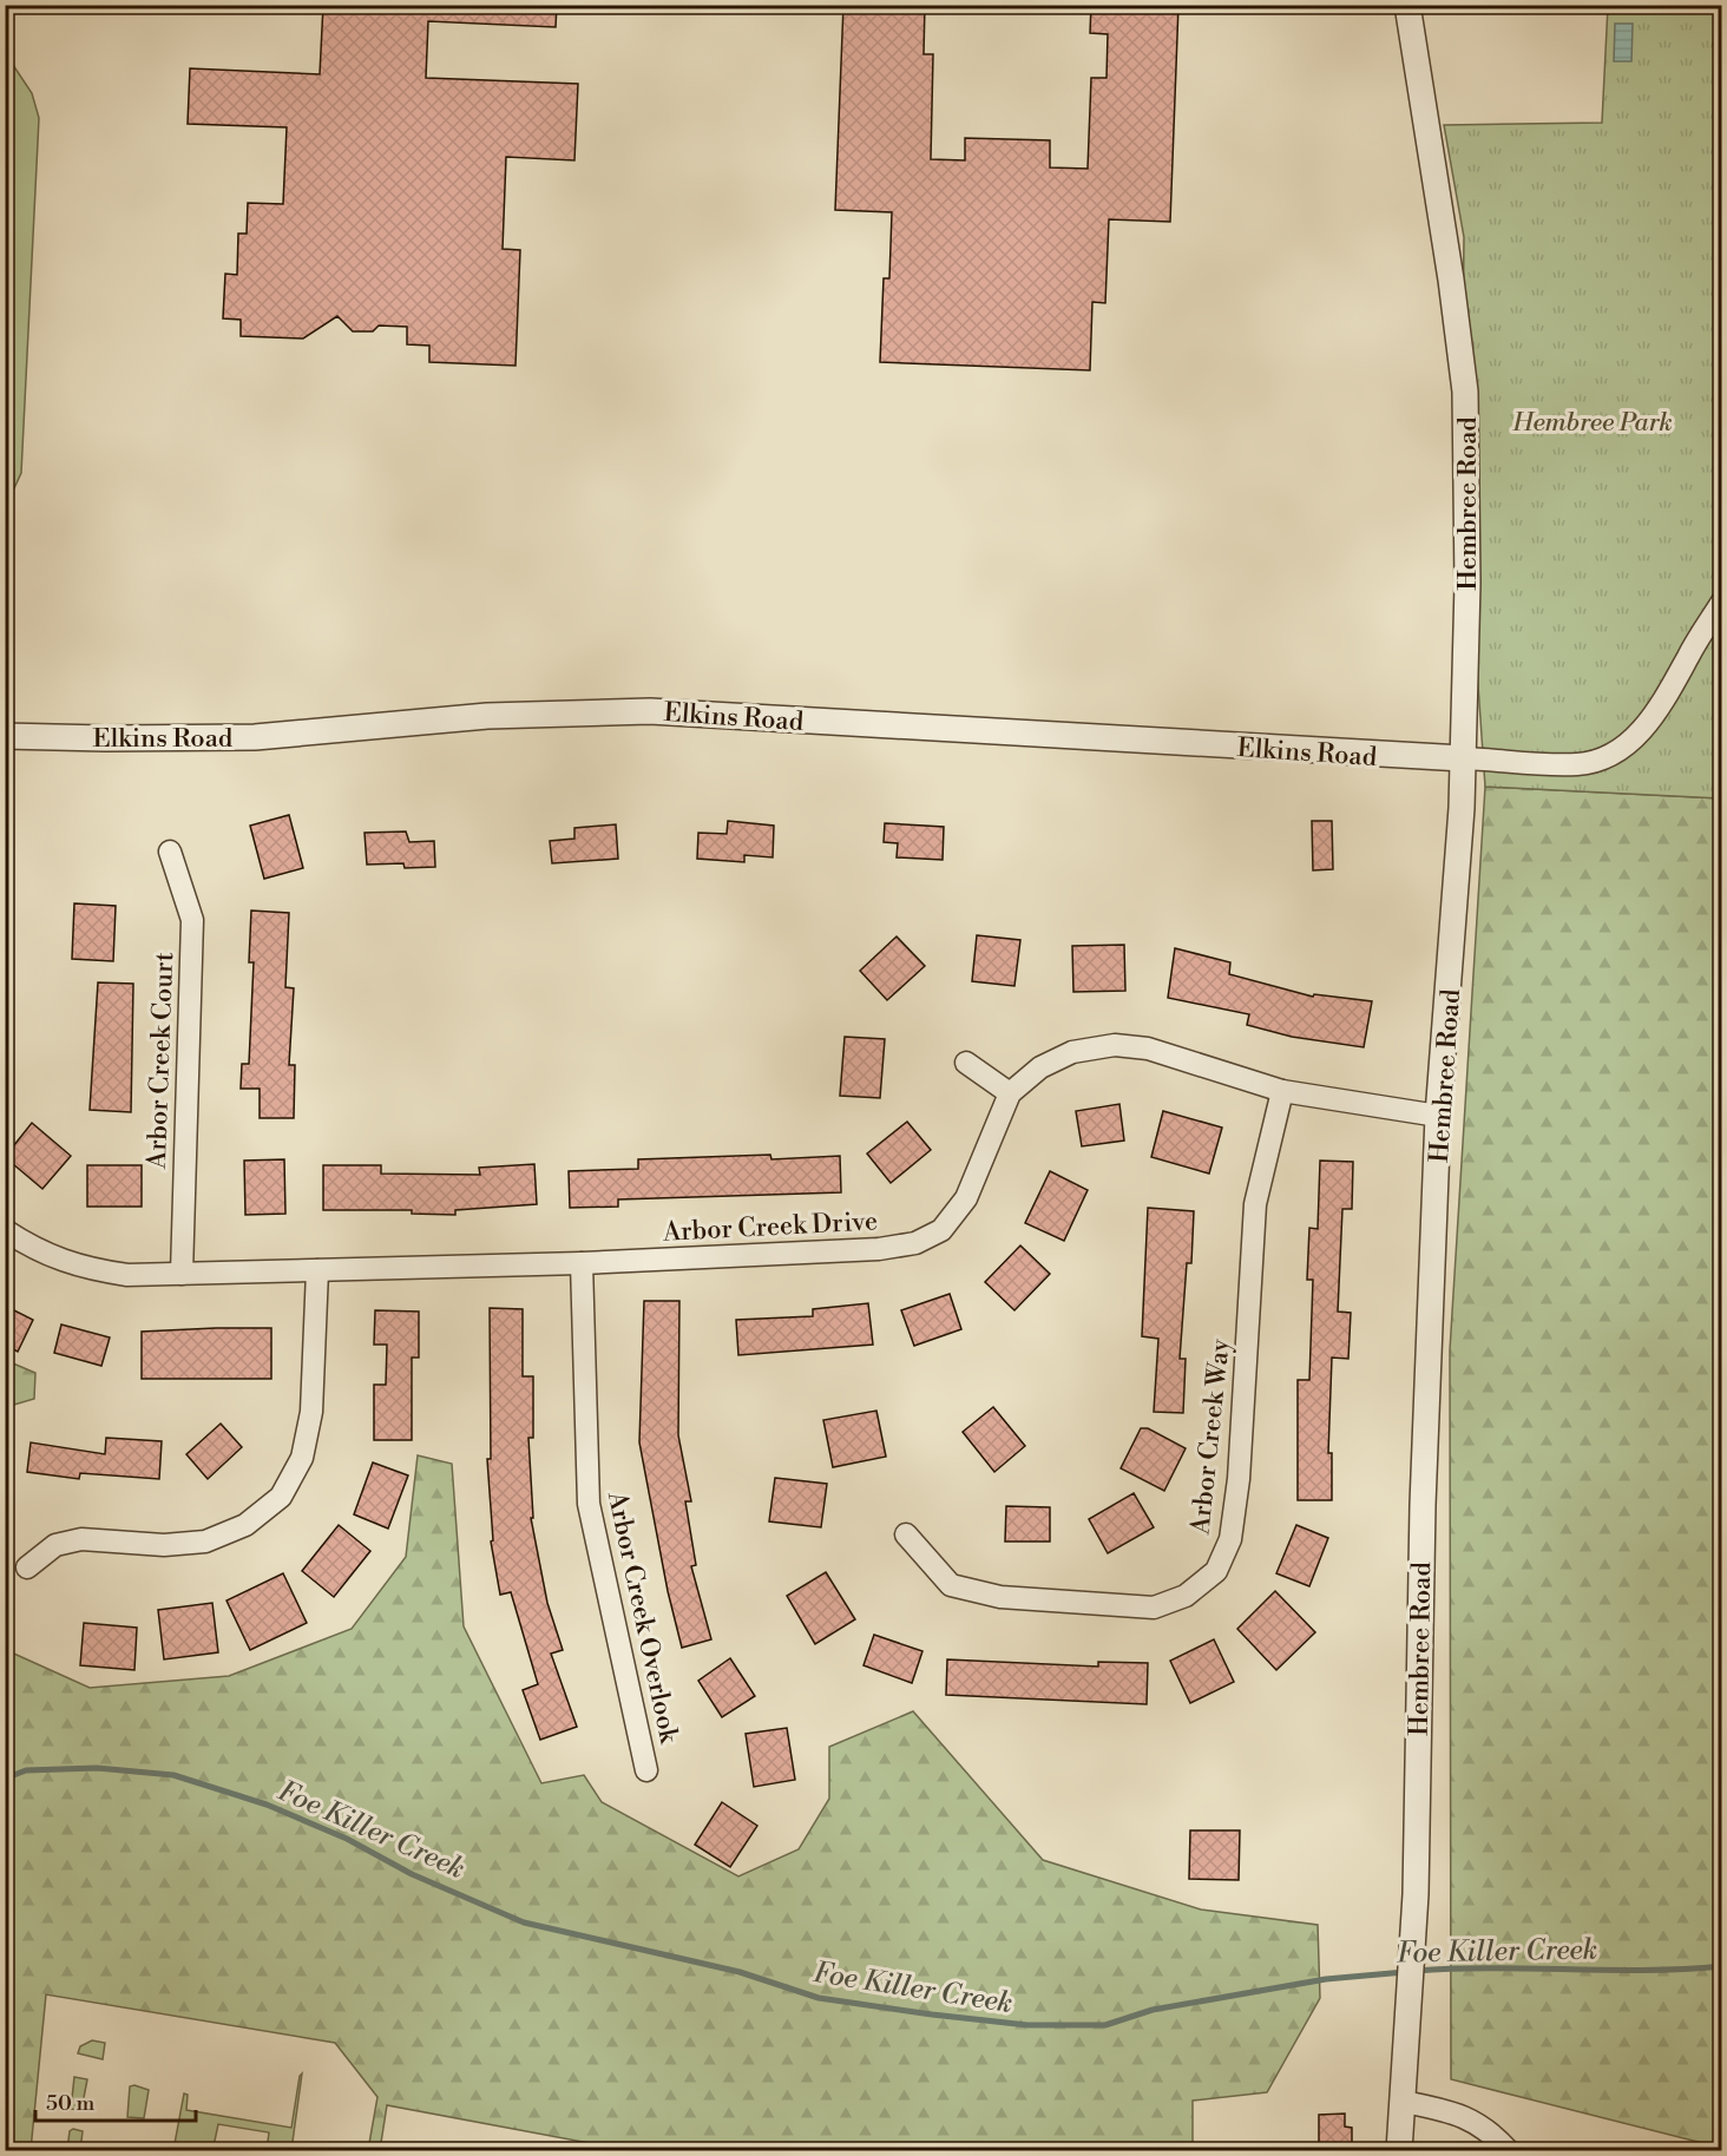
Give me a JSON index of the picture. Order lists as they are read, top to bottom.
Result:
{
  "streets": {
    "street": [
      "Hembree Road",
      "Elkins Road",
      "Arbor Creek Court",
      "Arbor Creek Drive",
      "Arbor Creek Way",
      "Arbor Creek Overlook"
    ]
  },
  "crossings": [
    ["Hembree Road", "Elkins Road"],
    ["Hembree Road", "Arbor Creek Drive"],
    ["Arbor Creek Court", "Arbor Creek Drive"],
    ["Arbor Creek Drive", "Arbor Creek Way"],
    ["Arbor Creek Drive", "Arbor Creek Overlook"]
  ],
  "water": ["Foe Killer Creek"],
  "parks": ["Hembree Park"],
  "scale_bar": "50 m"
}
